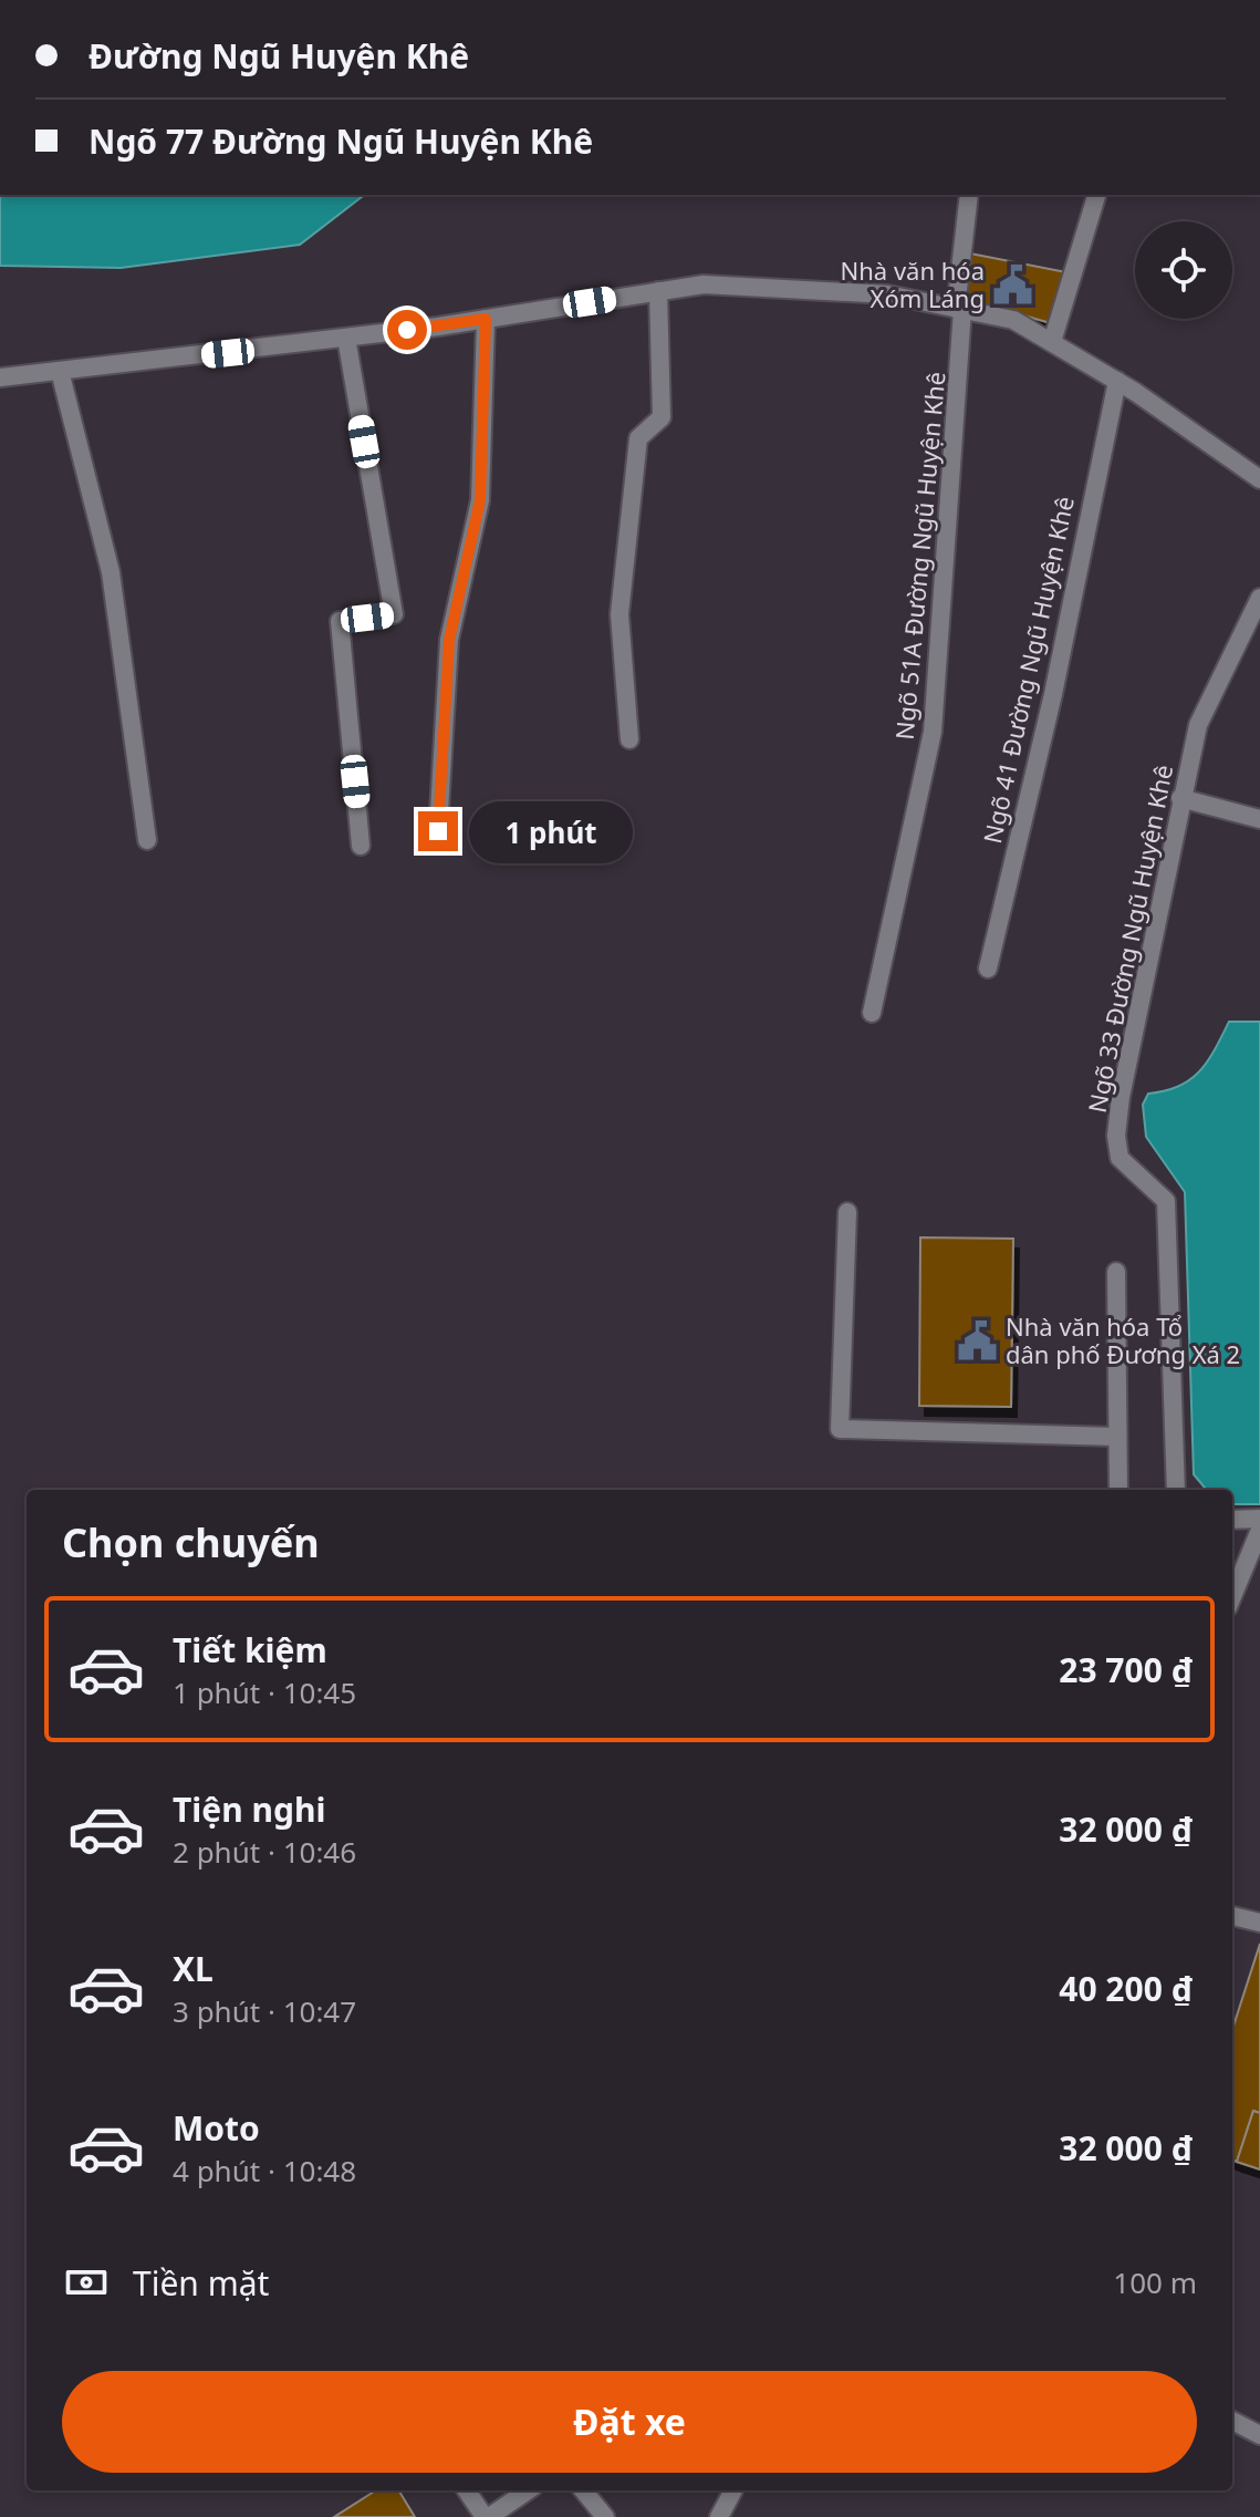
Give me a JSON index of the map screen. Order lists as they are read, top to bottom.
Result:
{
  "streets": {
    "street": ["Ngõ 51A Đường Ngũ Huyện Khê", "Ngõ 41 Đường Ngũ Huyện Khê", "Ngõ 33 Đường Ngũ Huyện Khê"]
  },
  "places": {
    "public building": ["Nhà văn hóa Xóm Láng", "Nhà văn hóa Tổ dân phố Đương Xá 2"]
  },
  "page": {
    "banner": ["Đường Ngũ Huyện Khê", "Ngõ 77 Đường Ngũ Huyện Khê"],
    "bubble": "1 phút",
    "heading": "Chọn chuyến",
    "list": [
      {
        "name": "Tiết kiệm",
        "note": "1 phút · 10:45",
        "value": "23 700 ₫"
      },
      {
        "name": "Tiện nghi",
        "note": "2 phút · 10:46",
        "value": "32 000 ₫"
      },
      {
        "name": "XL",
        "note": "3 phút · 10:47",
        "value": "40 200 ₫"
      },
      {
        "name": "Moto",
        "note": "4 phút · 10:48",
        "value": "32 000 ₫"
      }
    ],
    "pay": ["Tiền mặt", "100 m"],
    "buttons": "Đặt xe"
  }
}
